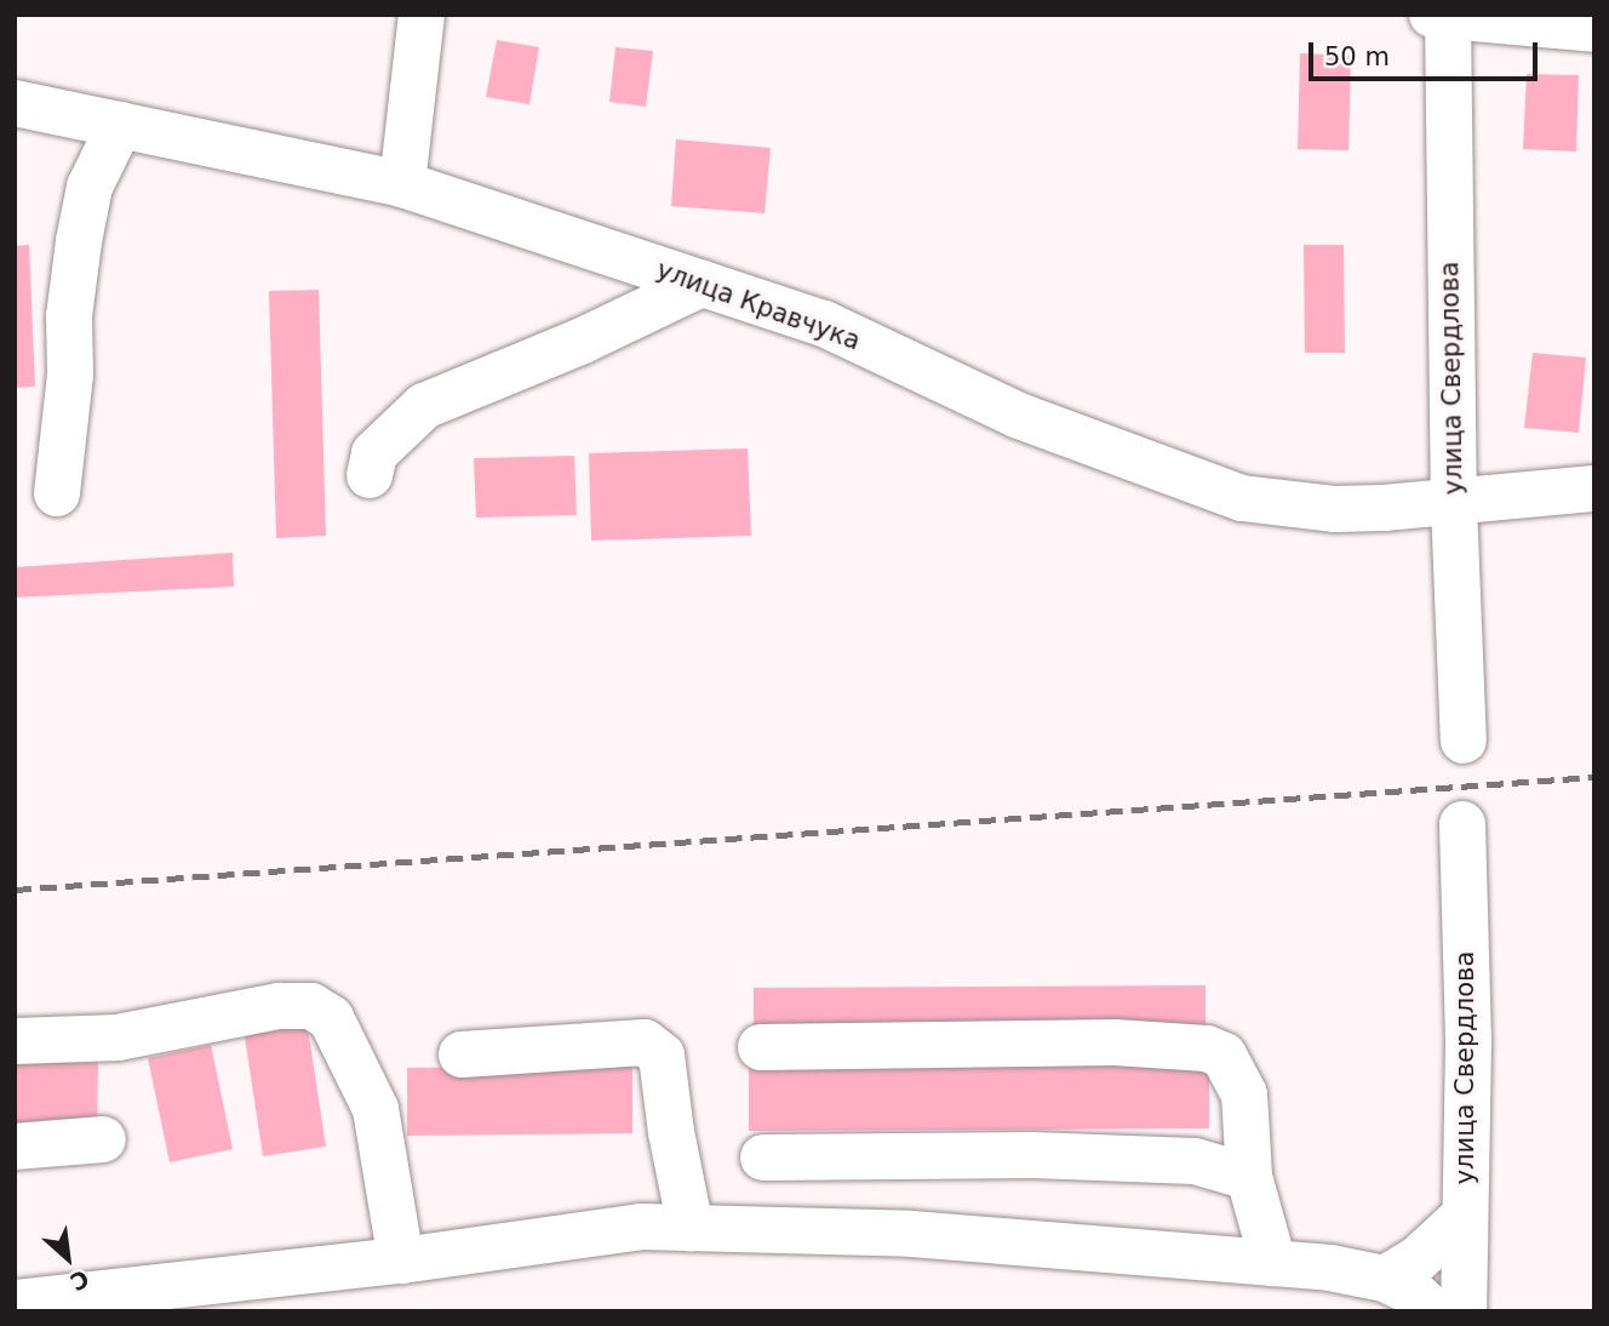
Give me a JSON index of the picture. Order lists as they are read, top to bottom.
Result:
{
  "streets": {
    "street": ["улица Кравчука", "улица Свердлова"]
  },
  "crossings": [
    ["улица Кравчука", "улица Свердлова"]
  ],
  "scale_bar": "50 m",
  "north": "bottom right"
}
